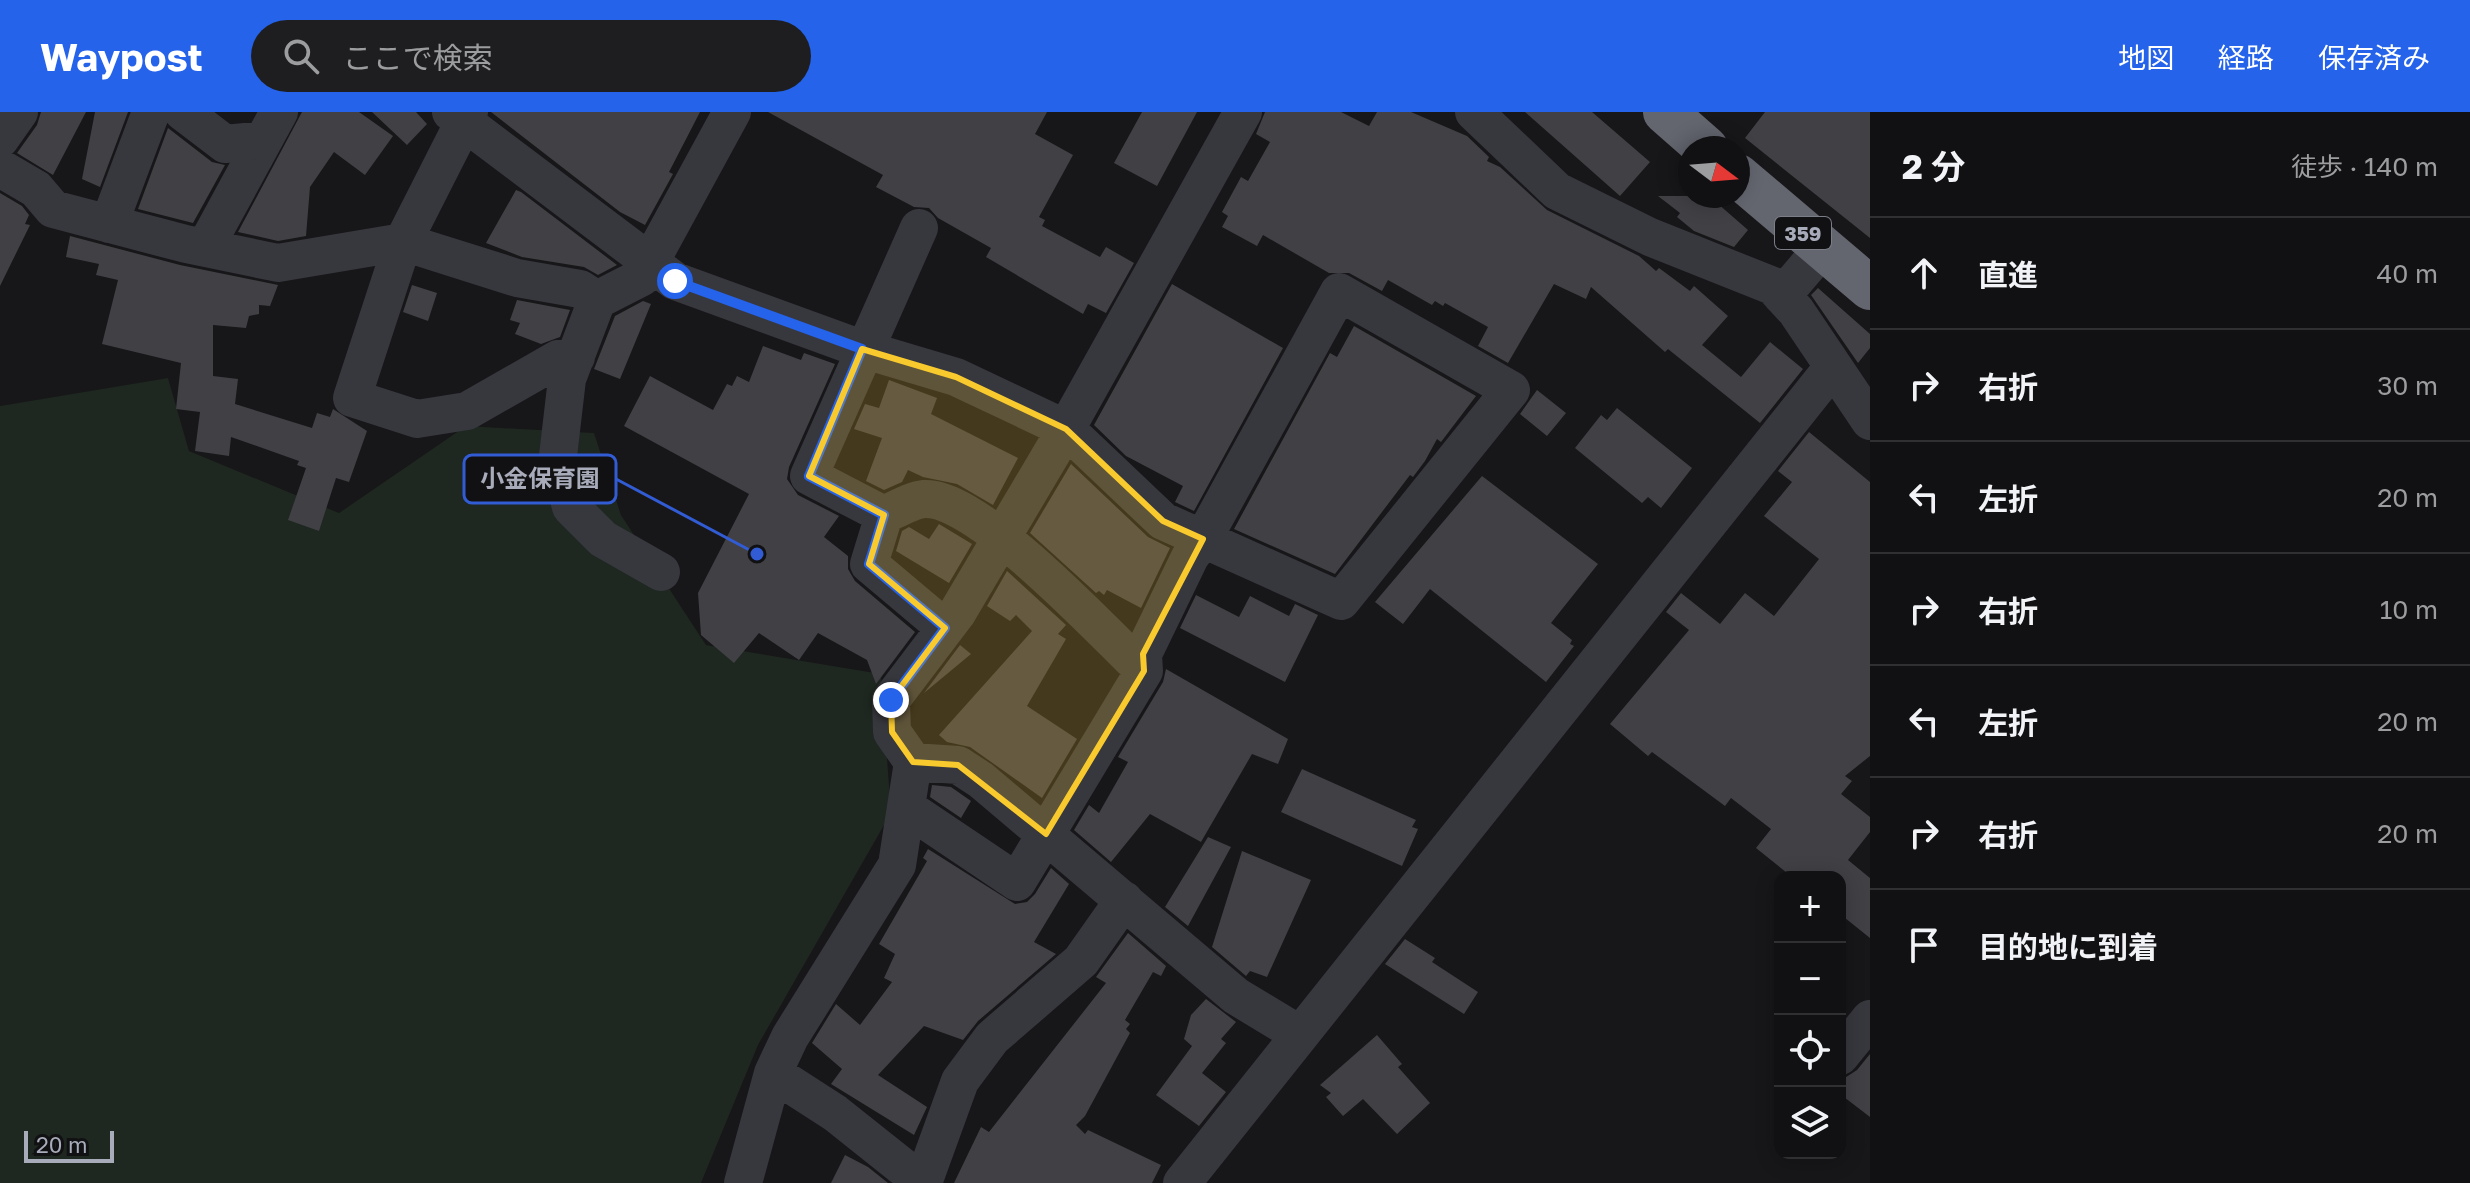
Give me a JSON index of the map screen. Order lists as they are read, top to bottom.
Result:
{
  "streets": {
    "highway": ["359"]
  },
  "places": ["小金保育園"],
  "scale_bar": "20 m",
  "north": "right",
  "page": {
    "header": "Waypost",
    "search": "ここで検索",
    "nav": ["地図", "経路", "保存済み"],
    "heading": ["2 分", "徒歩 · 140 m"],
    "list": [
      ["直進", "40 m"],
      ["右折", "30 m"],
      ["左折", "20 m"],
      ["右折", "10 m"],
      ["左折", "20 m"],
      ["右折", "20 m"],
      "目的地に到着"
    ],
    "map_buttons": ["+", "−"],
    "scale": "20 m"
  }
}
